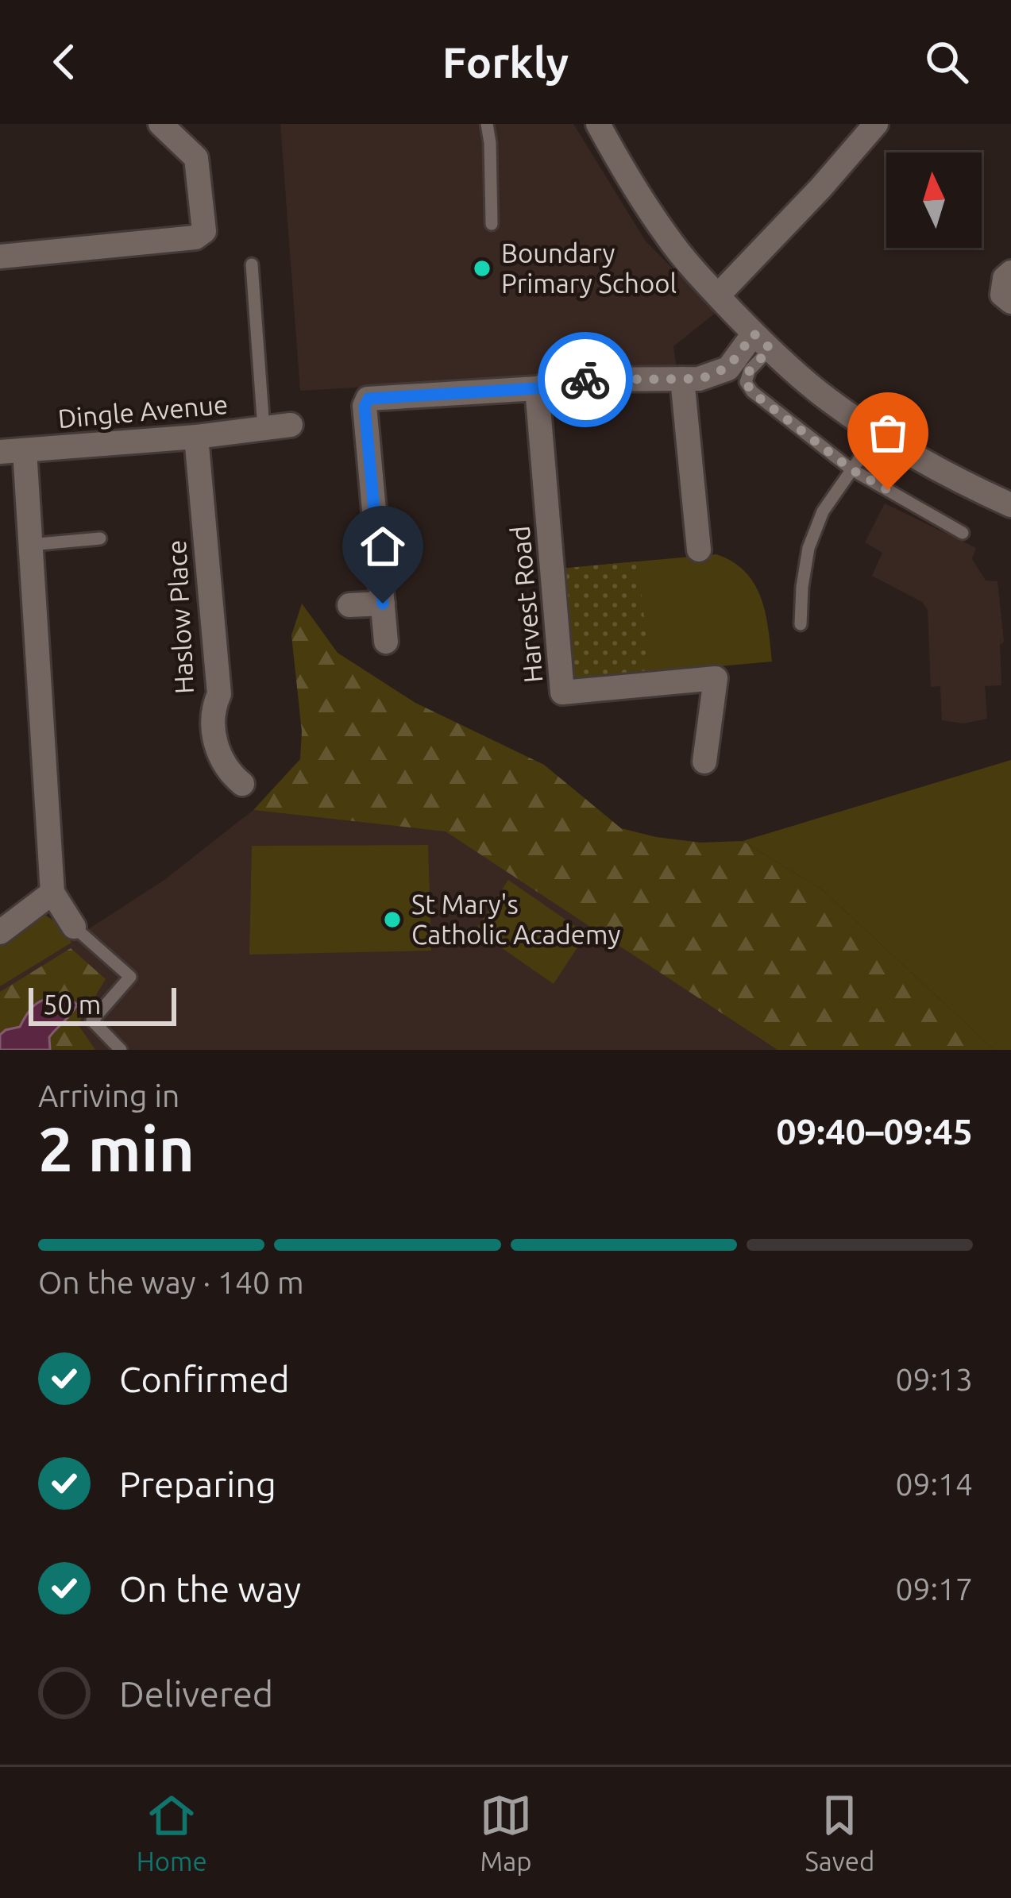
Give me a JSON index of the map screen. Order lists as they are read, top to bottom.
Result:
{
  "streets": {
    "street": ["Dingle Avenue", "Harvest Road", "Haslow Place"]
  },
  "crossings": [
    ["Dingle Avenue", "Haslow Place"]
  ],
  "places": ["Boundary Primary School", "St Mary's Catholic Academy"],
  "scale_bar": "50 m",
  "north": "top",
  "page": {
    "header": "Forkly",
    "scale": "50 m",
    "heading": ["2 min", "Arriving in", "09:40–09:45"],
    "bar": "On the way · 140 m",
    "list": [
      ["Confirmed", "09:13"],
      ["Preparing", "09:14"],
      ["On the way", "09:17"],
      "Delivered"
    ],
    "tabs": ["Home", "Map", "Saved"]
  }
}
